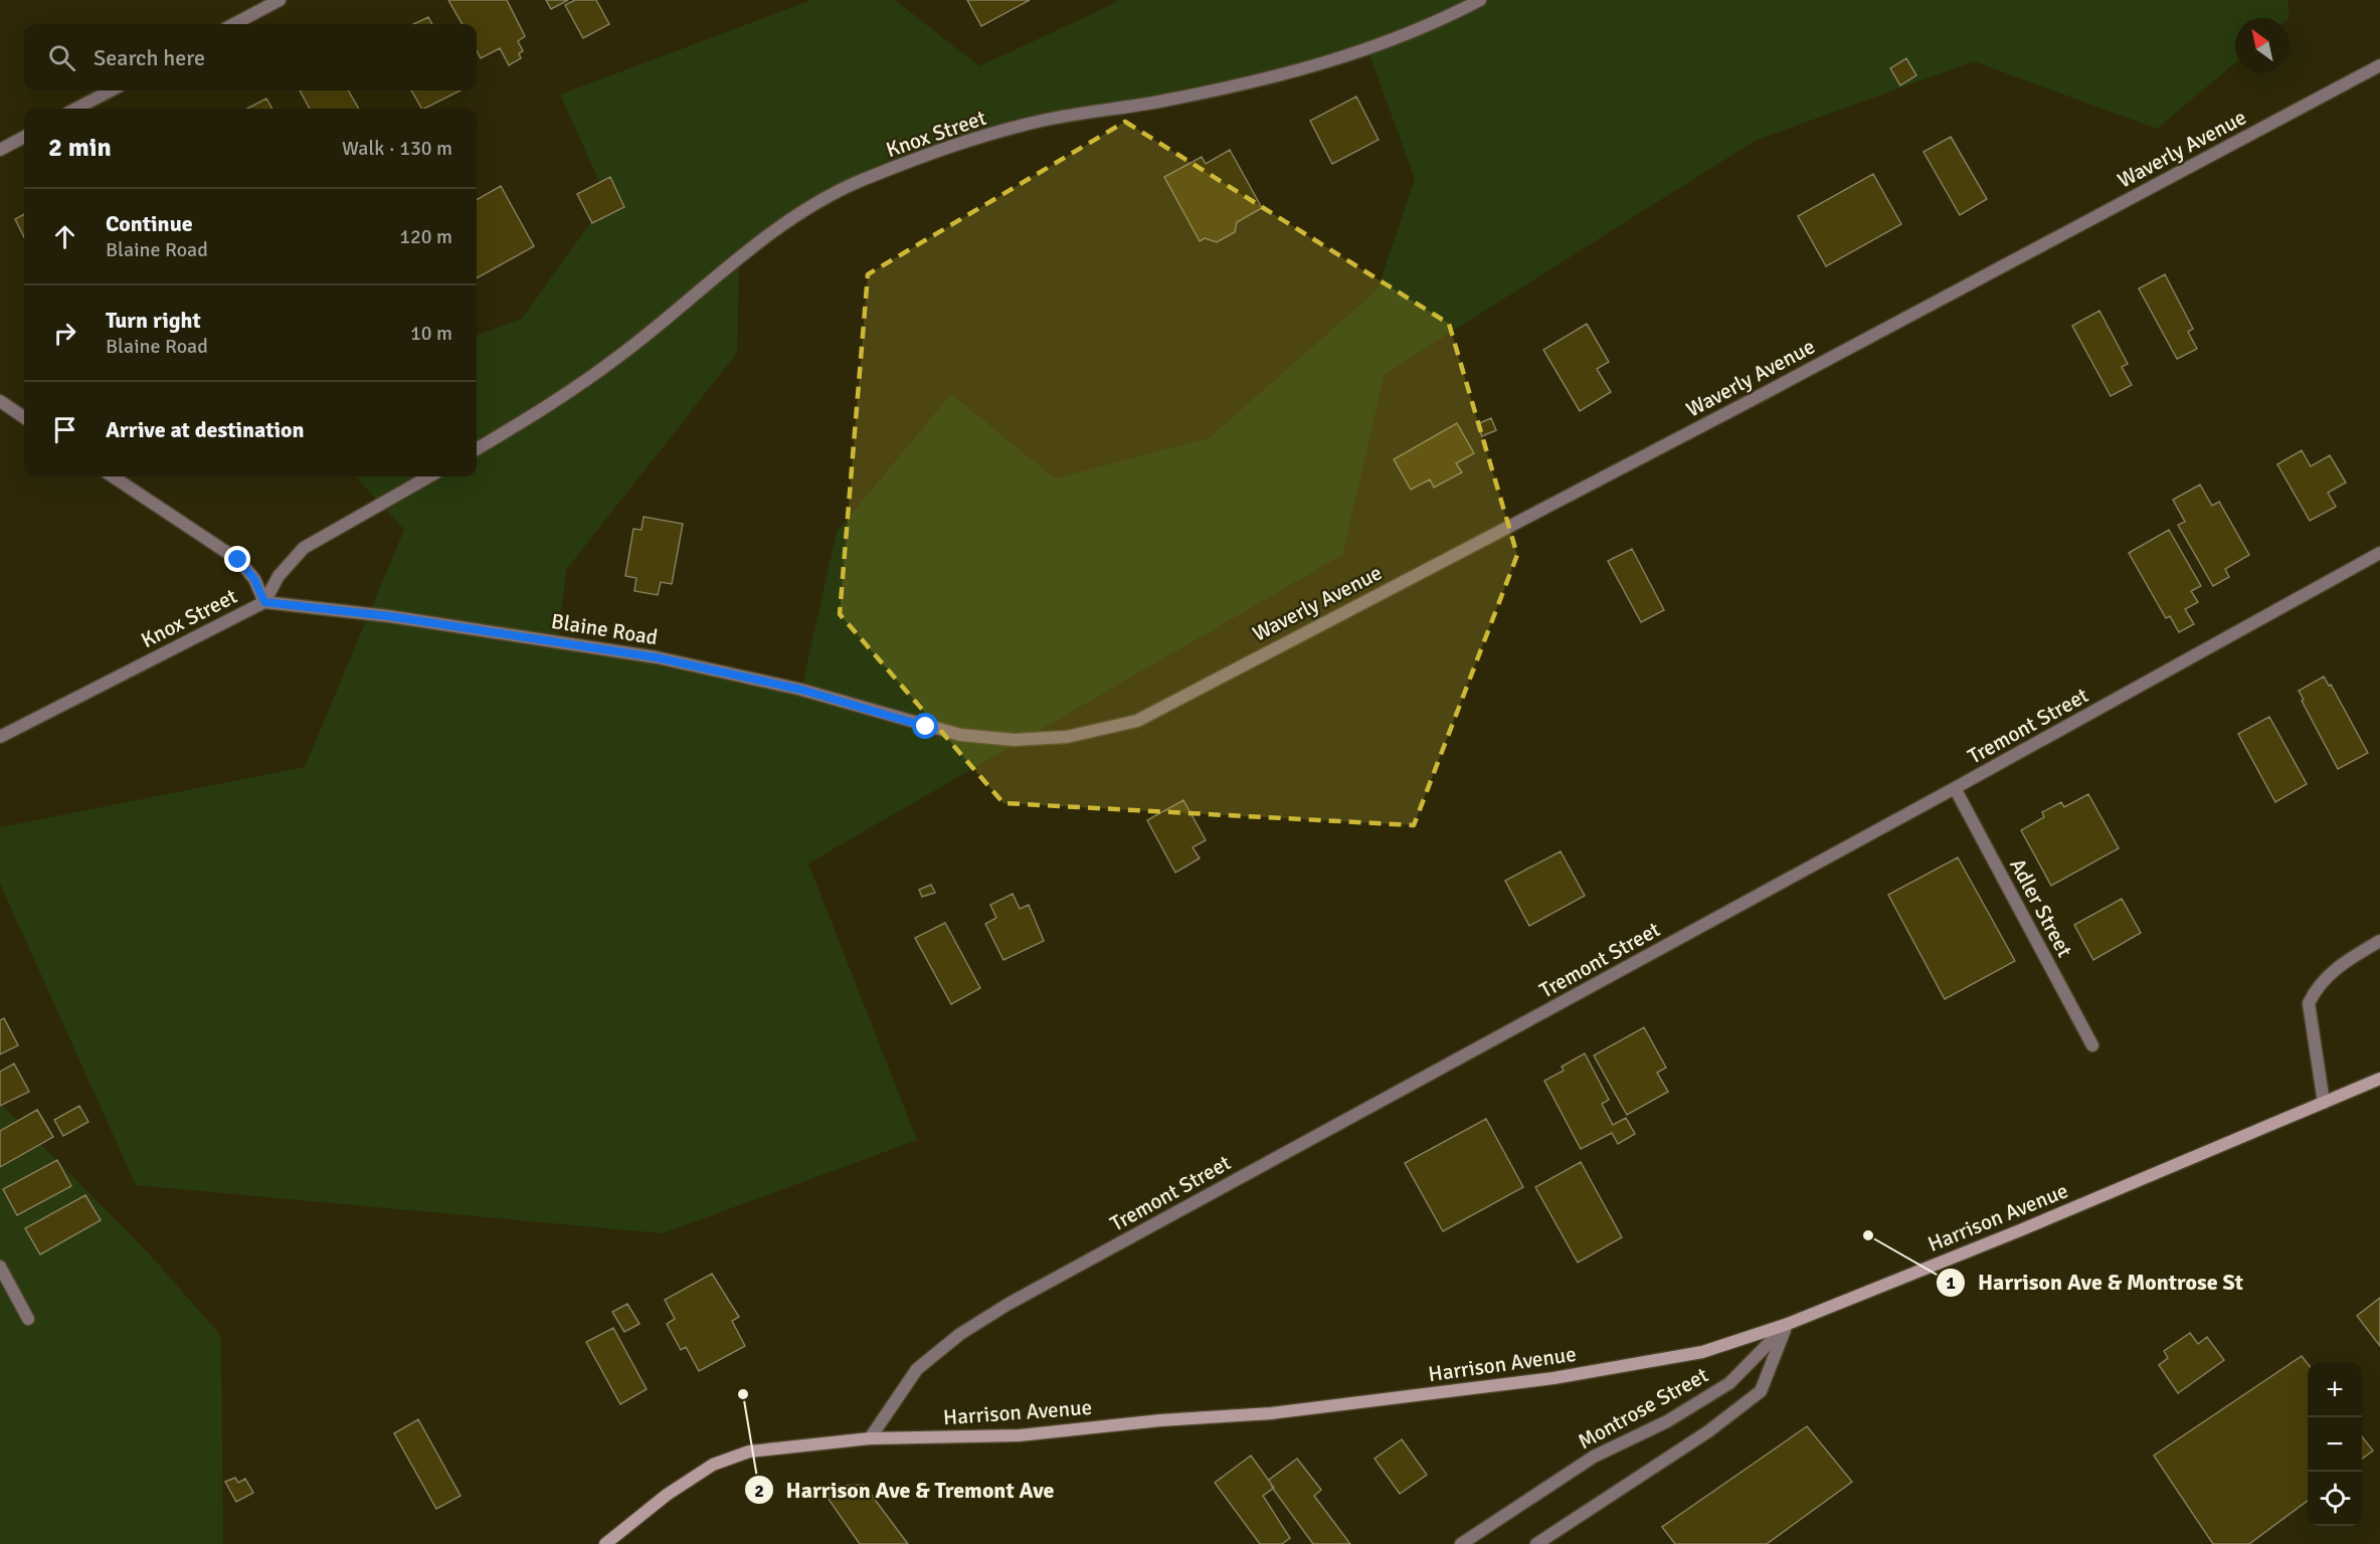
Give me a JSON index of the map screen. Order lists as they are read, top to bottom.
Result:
{
  "streets": {
    "main road": ["Harrison Avenue"],
    "street": [
      "Knox Street",
      "Waverly Avenue",
      "Blaine Road",
      "Tremont Street",
      "Adler Street",
      "Montrose Street"
    ]
  },
  "crossings": [
    ["Knox Street", "Blaine Road"],
    ["Waverly Avenue", "Blaine Road"],
    ["Tremont Street", "Adler Street"],
    ["Tremont Street", "Harrison Avenue"],
    ["Harrison Avenue", "Montrose Street"]
  ],
  "places": ["Harrison Ave & Montrose St", "Harrison Ave & Tremont Ave"],
  "north": "top left",
  "page": {
    "search": "Search here",
    "heading": ["2 min", "Walk · 130 m"],
    "list": [
      ["Continue", "Blaine Road", "120 m"],
      ["Turn right", "Blaine Road", "10 m"],
      "Arrive at destination"
    ],
    "map_buttons": ["+", "−"]
  }
}
